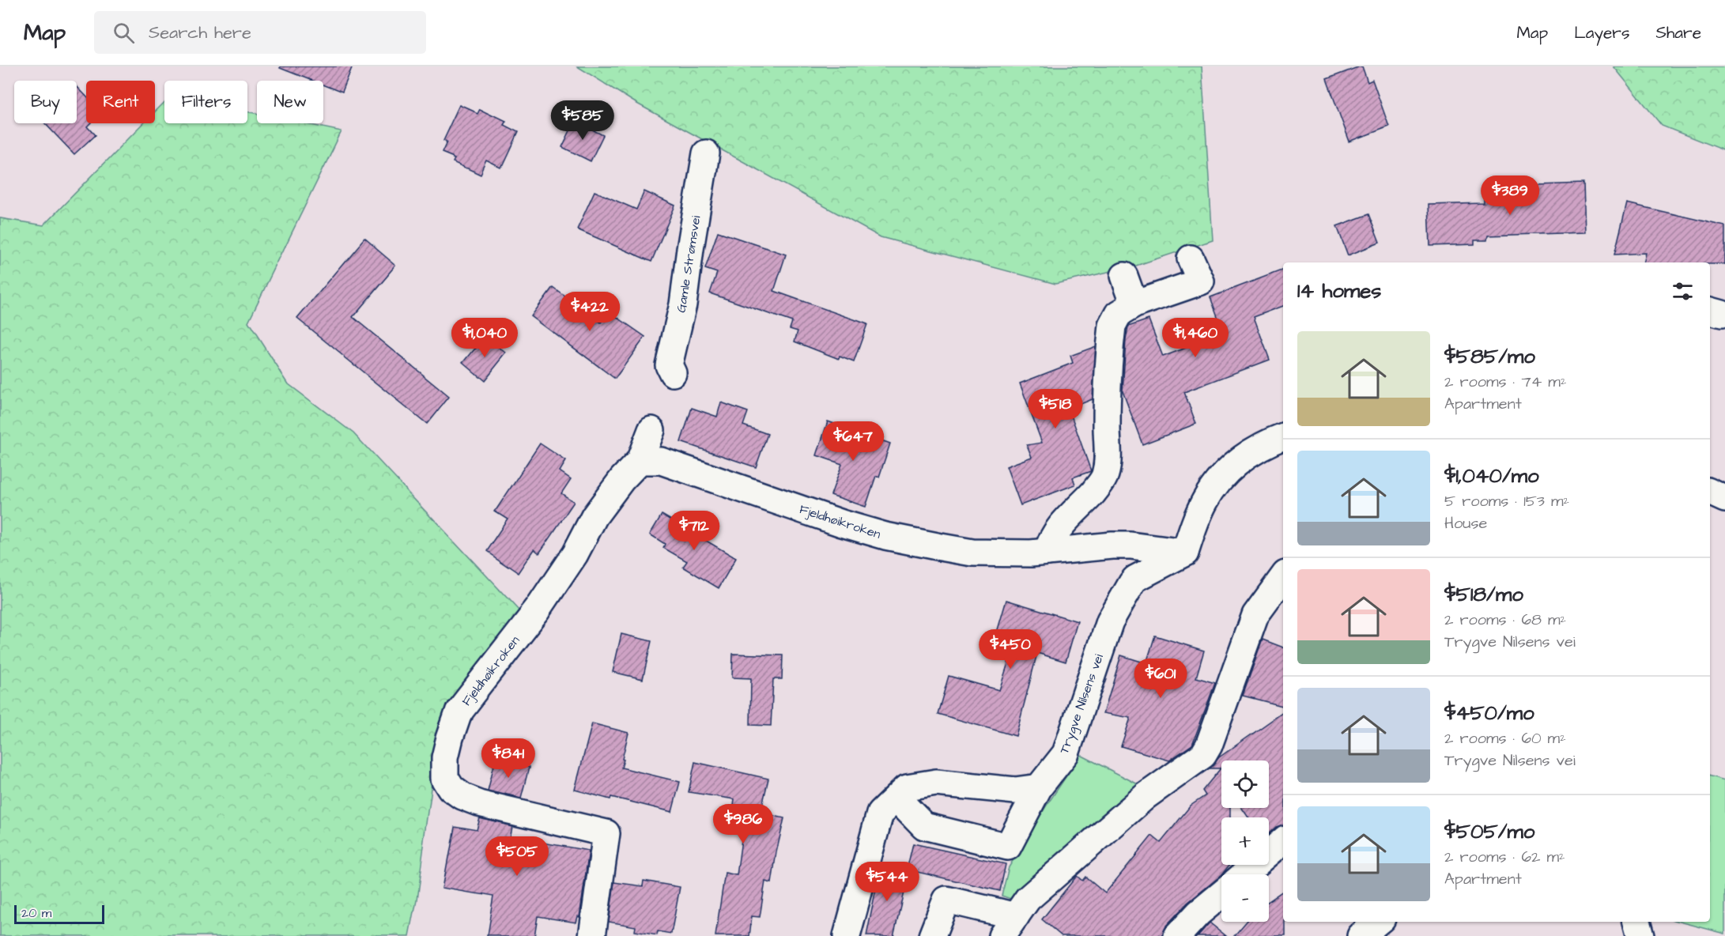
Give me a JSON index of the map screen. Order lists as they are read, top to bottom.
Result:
{
  "streets": {
    "street": ["Gamle Strømsvei", "Fjeldhøikroken", "Trygve Nilsens vei"]
  },
  "scale_bar": "20 m",
  "page": {
    "header": "Map",
    "search": "Search here",
    "nav": ["Map", "Layers", "Share"],
    "chip": [
      "Buy",
      "Rent",
      "Filters",
      "New"
    ],
    "price": [
      "$585",
      "$389",
      "$422",
      "$1,040",
      "$1,460",
      "$518",
      "$647",
      "$712",
      "$450",
      "$601",
      "$841",
      "$986",
      "$505",
      "$544"
    ],
    "heading": "14 homes",
    "list": [
      {
        "name": "$585/mo",
        "note": "2 rooms · 74 m² · Apartment"
      },
      {
        "name": "$1,040/mo",
        "note": "5 rooms · 153 m² · House"
      },
      {
        "name": "$518/mo",
        "note": "2 rooms · 68 m² · Trygve Nilsens vei"
      },
      {
        "name": "$450/mo",
        "note": "2 rooms · 60 m² · Trygve Nilsens vei"
      },
      {
        "name": "$505/mo",
        "note": "2 rooms · 62 m² · Apartment"
      }
    ],
    "map_buttons": ["+", "−"],
    "scale": "20 m"
  }
}
